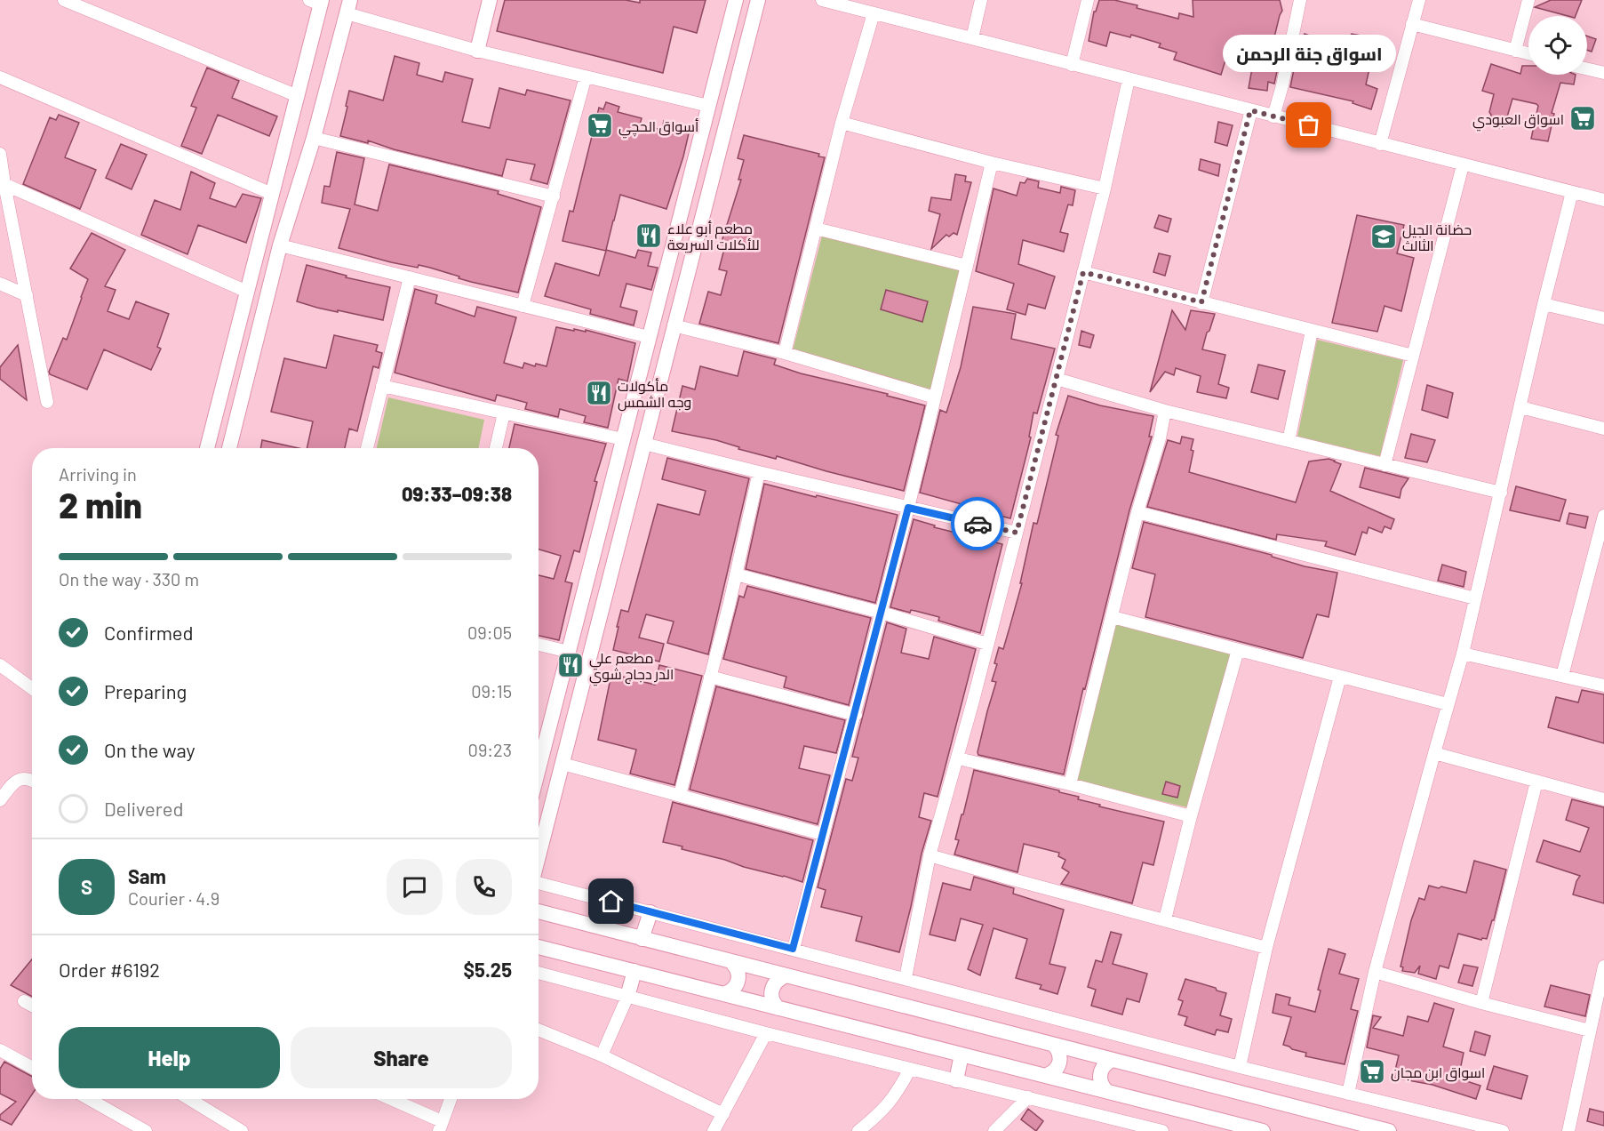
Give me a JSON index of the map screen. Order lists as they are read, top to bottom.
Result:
{
  "places": {
    "supermarket": ["اسواق العبودي", "أسواق الحچي", "اسواق ابن مجان"],
    "other": ["اسواق جنة الرحمن"],
    "restaurant": ["مطعم أبو علاء للأكلات السريعة", "مأكولات وجه الشمس", "مطعم علي الدر دجاج شوي"],
    "school or university": ["حضانة الجيل الثالث"]
  },
  "page": {
    "bubble": "اسواق جنة الرحمن",
    "heading": ["2 min", "Arriving in", "09:33–09:38"],
    "panel": [
      "Sam",
      "Courier · 4.9",
      "Order #6192",
      "$5.25"
    ],
    "bar": "On the way · 330 m",
    "list": [
      ["Confirmed", "09:05"],
      ["Preparing", "09:15"],
      ["On the way", "09:23"],
      "Delivered"
    ],
    "round": "S",
    "buttons": ["Help", "Share"]
  }
}
